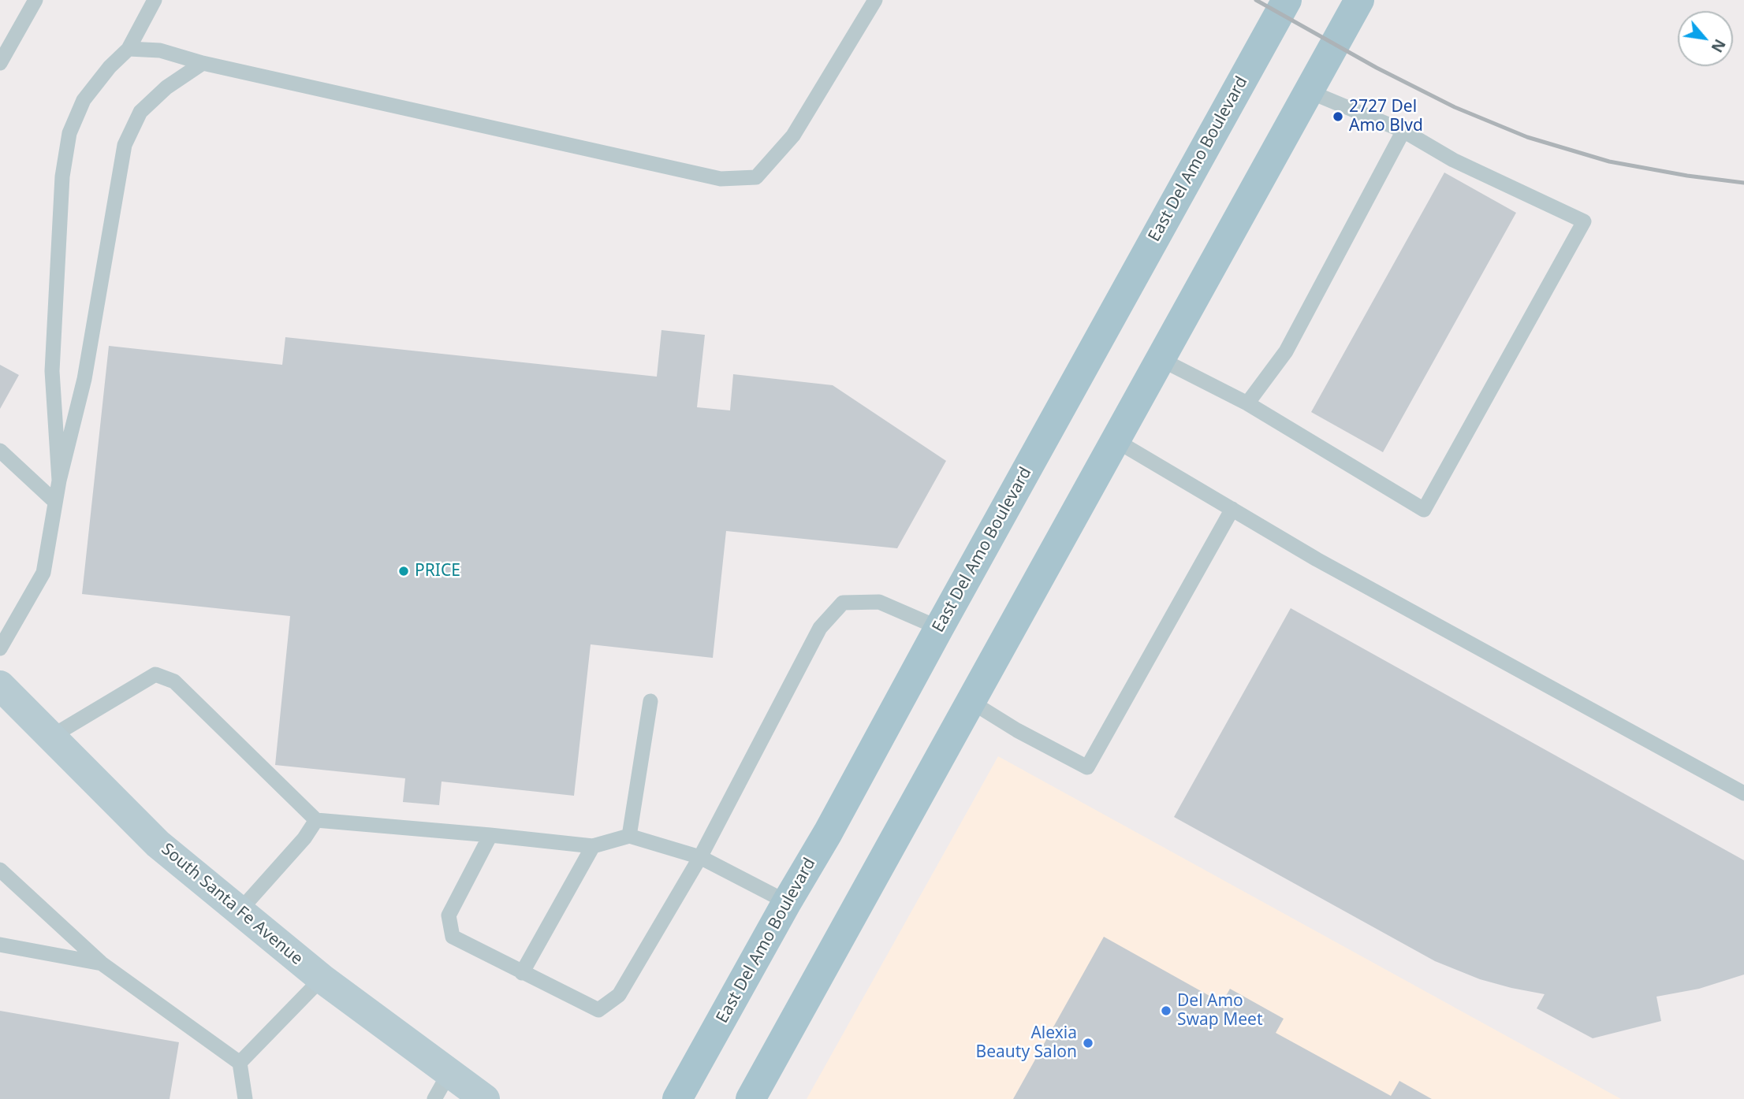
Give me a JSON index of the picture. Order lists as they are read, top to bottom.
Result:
{
  "streets": {
    "main road": ["East Del Amo Boulevard", "South Santa Fe Avenue"]
  },
  "places": [
    "2727 Del Amo Blvd",
    "PRICE",
    "Del Amo Swap Meet",
    "Alexia Beauty Salon"
  ],
  "north": "bottom right"
}
